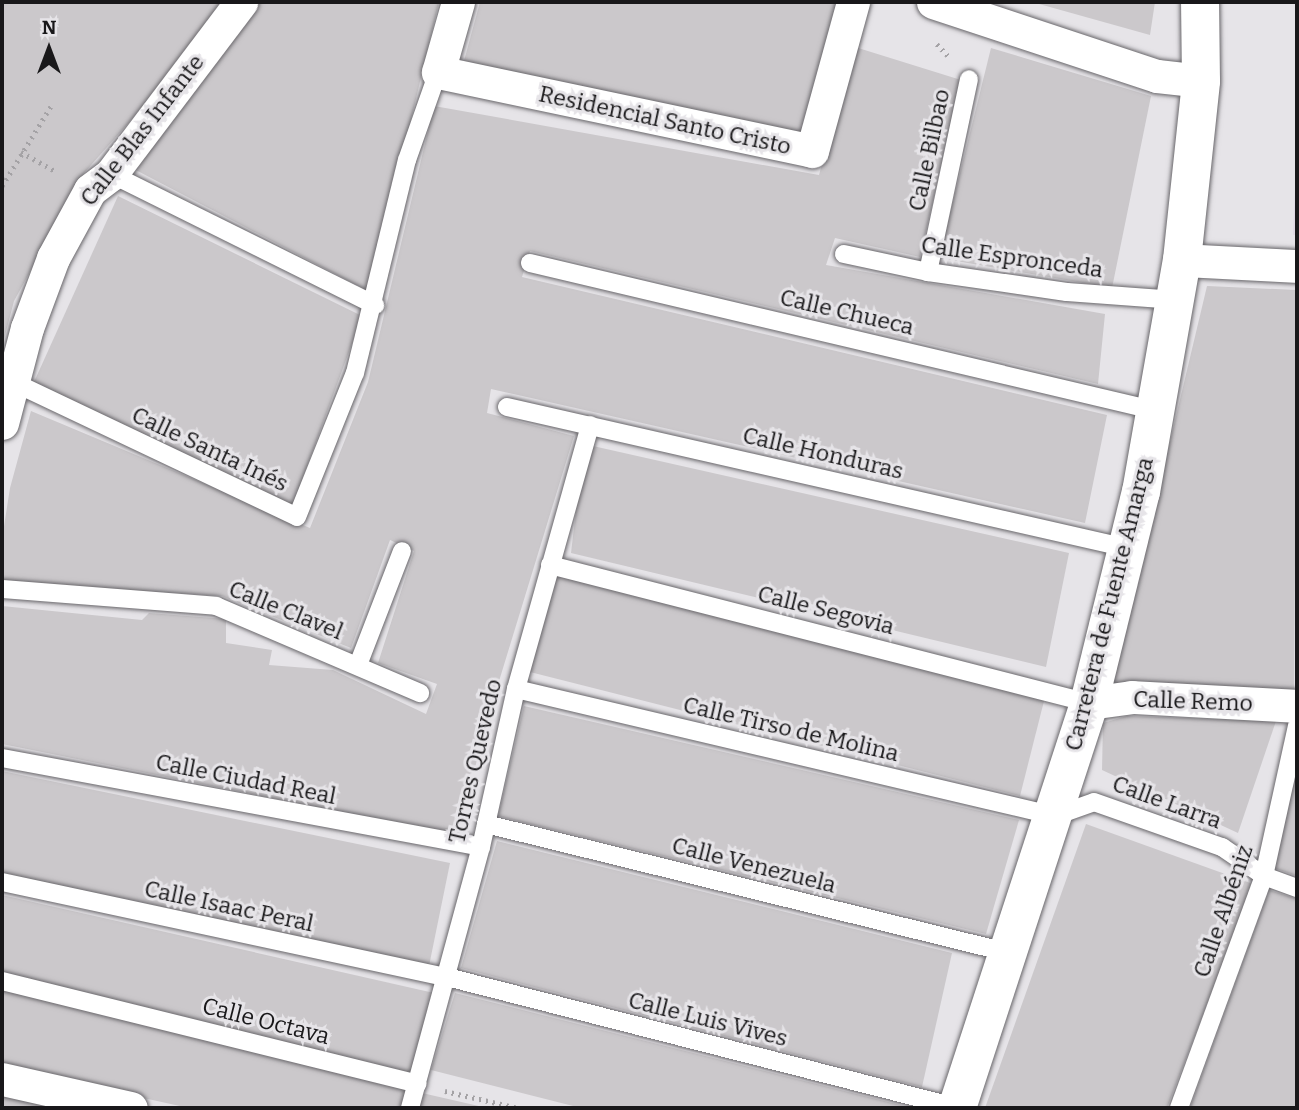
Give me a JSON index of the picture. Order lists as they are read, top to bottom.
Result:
{
  "streets": {
    "street": [
      "Residencial Santo Cristo",
      "Calle Blas Infante",
      "Carretera de Fuente Amarga",
      "Calle Remo"
    ],
    "lane": [
      "Calle Bilbao",
      "Calle Espronceda",
      "Calle Chueca",
      "Calle Santa Inés",
      "Calle Honduras",
      "Calle Clavel",
      "Calle Segovia",
      "Calle Tirso de Molina",
      "Torres Quevedo",
      "Calle Ciudad Real",
      "Calle Larra",
      "Calle Venezuela",
      "Calle Isaac Peral",
      "Calle Albéniz",
      "Calle Luis Vives",
      "Calle Octava"
    ]
  },
  "crossings": [
    ["Residencial Santo Cristo", "Calle Santa Inés"],
    ["Calle Blas Infante", "Calle Santa Inés"],
    ["Calle Bilbao", "Calle Espronceda"],
    ["Calle Espronceda", "Carretera de Fuente Amarga"],
    ["Calle Chueca", "Carretera de Fuente Amarga"],
    ["Calle Honduras", "Carretera de Fuente Amarga"],
    ["Calle Honduras", "Torres Quevedo"],
    ["Carretera de Fuente Amarga", "Calle Segovia"],
    ["Carretera de Fuente Amarga", "Calle Remo"],
    ["Carretera de Fuente Amarga", "Calle Tirso de Molina"],
    ["Carretera de Fuente Amarga", "Calle Larra"],
    ["Carretera de Fuente Amarga", "Calle Venezuela"],
    ["Carretera de Fuente Amarga", "Calle Luis Vives"],
    ["Calle Segovia", "Calle Remo"],
    ["Calle Segovia", "Torres Quevedo"],
    ["Calle Tirso de Molina", "Torres Quevedo"],
    ["Calle Tirso de Molina", "Calle Larra"],
    ["Torres Quevedo", "Calle Ciudad Real"],
    ["Torres Quevedo", "Calle Venezuela"],
    ["Torres Quevedo", "Calle Isaac Peral"],
    ["Torres Quevedo", "Calle Luis Vives"],
    ["Torres Quevedo", "Calle Octava"],
    ["Calle Larra", "Calle Albéniz"],
    ["Calle Isaac Peral", "Calle Luis Vives"]
  ],
  "north": "top"
}
